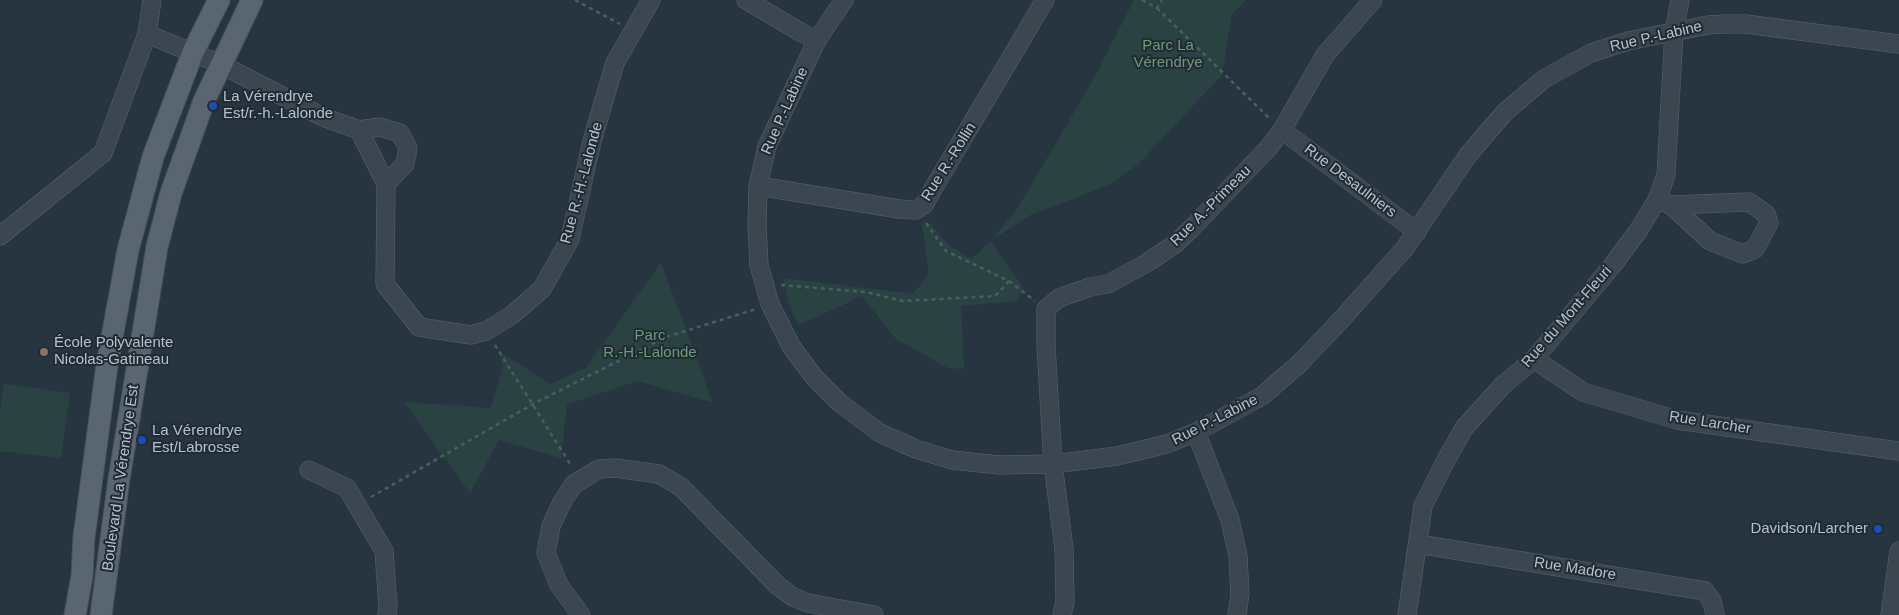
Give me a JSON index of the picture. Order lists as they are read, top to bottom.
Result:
{
  "streets": {
    "main road": ["Boulevard La Vérendrye Est"],
    "street": [
      "Rue P.-Labine",
      "Rue R.-Rollin",
      "Rue Desaulniers",
      "Rue R.-H.-Lalonde",
      "Rue A.-Primeau",
      "Rue du Mont-Fleuri",
      "Rue Larcher",
      "Rue Madore"
    ]
  },
  "crossings": [
    ["Rue P.-Labine", "Rue R.-Rollin"],
    ["Rue P.-Labine", "Rue Desaulniers"],
    ["Rue P.-Labine", "Rue du Mont-Fleuri"],
    ["Rue Desaulniers", "Rue A.-Primeau"],
    ["Rue du Mont-Fleuri", "Rue Larcher"],
    ["Rue du Mont-Fleuri", "Rue Madore"]
  ],
  "parks": ["Parc La Vérendrye", "Parc R.-H.-Lalonde"],
  "places": [
    "La Vérendrye Est/r.-h.-Lalonde",
    "École Polyvalente Nicolas-Gatineau",
    "La Vérendrye Est/Labrosse",
    "Davidson/Larcher"
  ]
}
